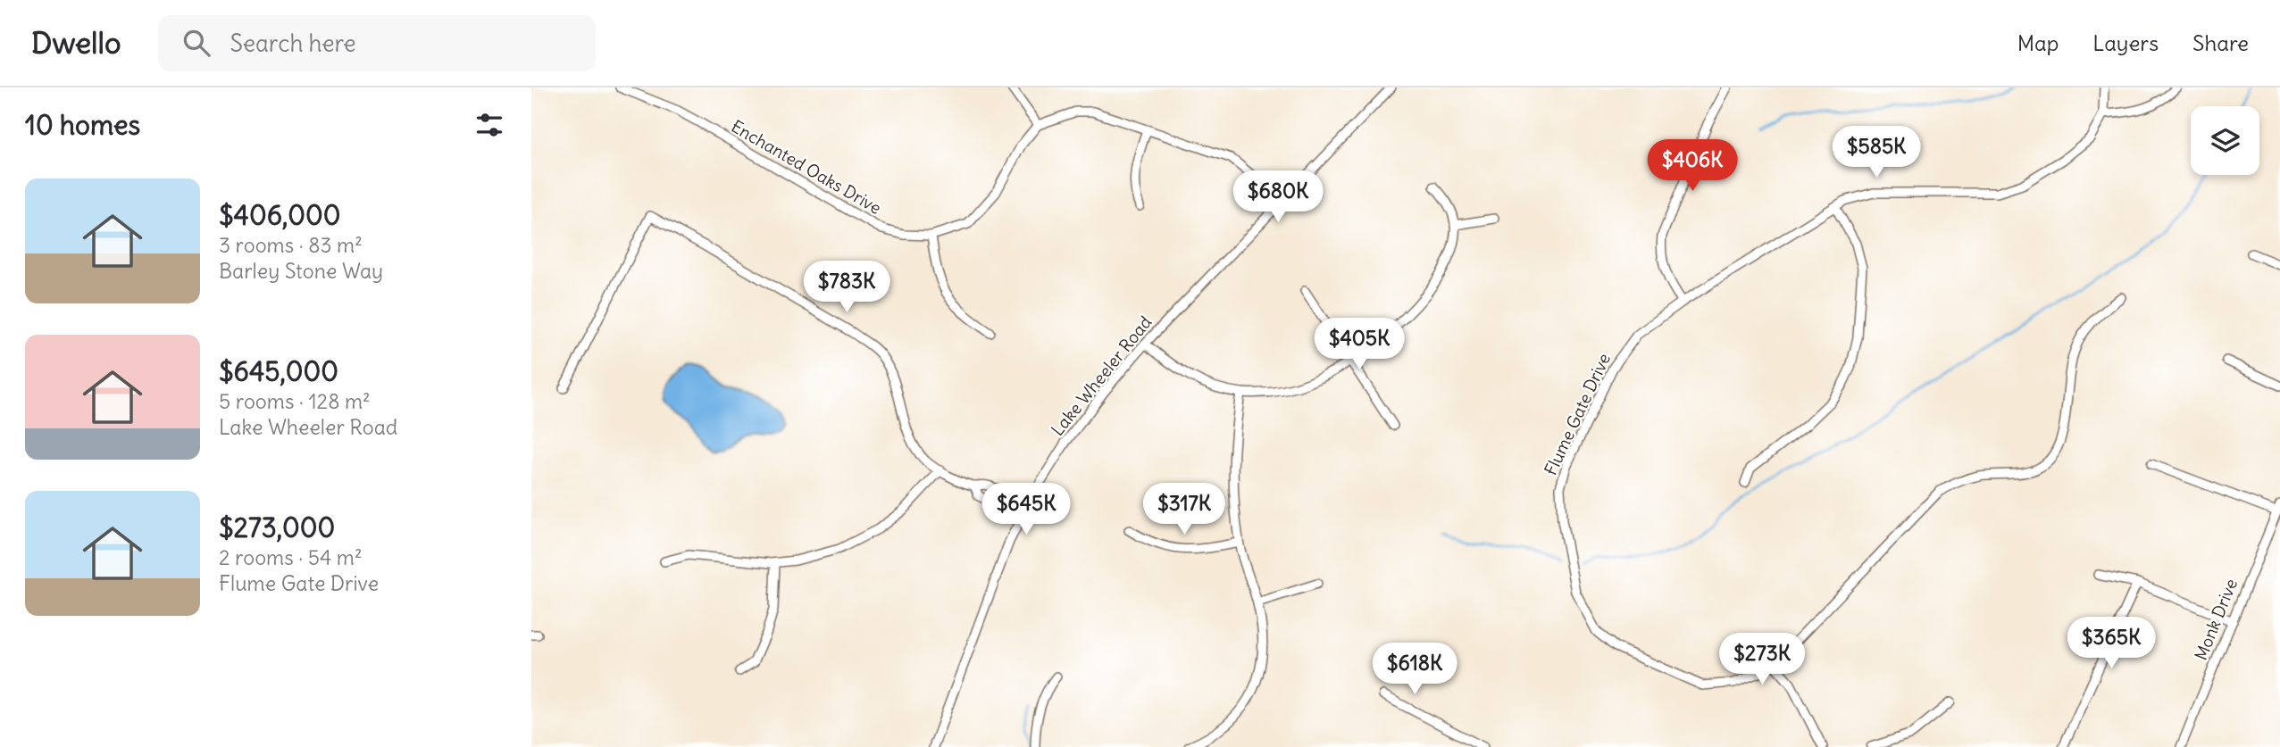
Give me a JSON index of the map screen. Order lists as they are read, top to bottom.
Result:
{
  "streets": {
    "street": [
      "Enchanted Oaks Drive",
      "Lake Wheeler Road",
      "Flume Gate Drive",
      "Monk Drive"
    ]
  },
  "page": {
    "header": "Dwello",
    "search": "Search here",
    "nav": ["Map", "Layers", "Share"],
    "heading": "10 homes",
    "price": [
      "$585K",
      "$406K",
      "$680K",
      "$783K",
      "$405K",
      "$645K",
      "$317K",
      "$365K",
      "$273K",
      "$618K"
    ],
    "list": [
      {
        "name": "$406,000",
        "note": "3 rooms · 83 m² · Barley Stone Way"
      },
      {
        "name": "$645,000",
        "note": "5 rooms · 128 m² · Lake Wheeler Road"
      },
      {
        "name": "$273,000",
        "note": "2 rooms · 54 m² · Flume Gate Drive"
      }
    ]
  }
}
